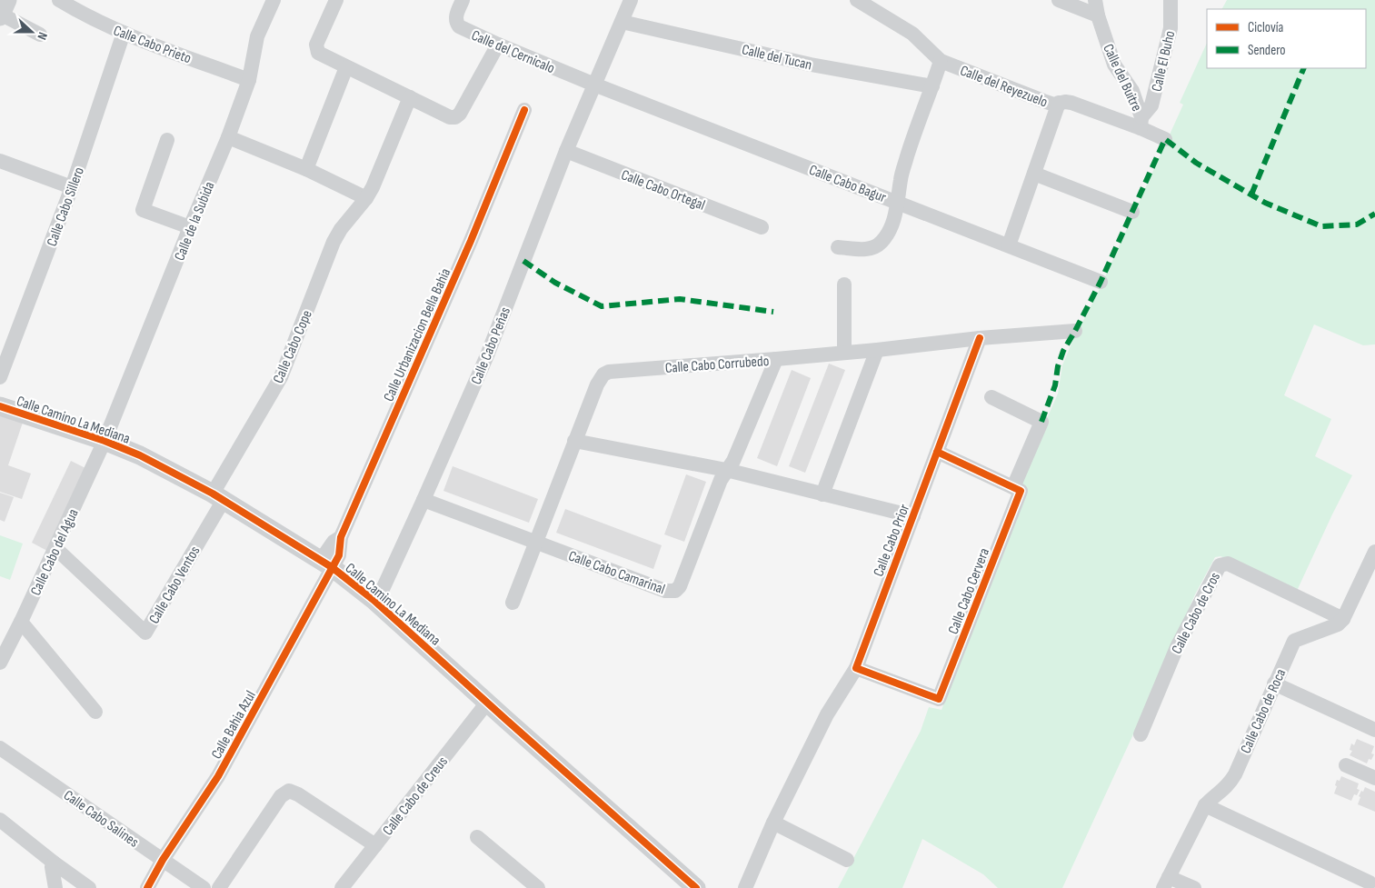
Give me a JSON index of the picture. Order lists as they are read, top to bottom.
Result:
{
  "streets": {
    "street": [
      "Calle Cabo Prieto",
      "Calle del Cernicalo",
      "Calle del Tucan",
      "Calle El Buho",
      "Calle del Buitre",
      "Calle del Reyezuelo",
      "Calle Cabo Bagur",
      "Calle Cabo Ortegal",
      "Calle Cabo Sillero",
      "Calle de la Subida",
      "Calle Urbanizacion Bella Bahia",
      "Calle Cabo Peñas",
      "Calle Cabo Cope",
      "Calle Cabo Corrubedo",
      "Calle Camino La Mediana",
      "Calle Cabo Prior",
      "Calle Cabo del Agua",
      "Calle Cabo Camarinal",
      "Calle Cabo Ventos",
      "Calle Cabo Cervera",
      "Calle Cabo de Cros",
      "Calle Cabo de Roca",
      "Calle Bahia Azul",
      "Calle Cabo de Creus",
      "Calle Cabo Salines"
    ]
  },
  "crossings": [
    ["Calle Cabo Prieto", "Calle Cabo Sillero"],
    ["Calle Cabo Prieto", "Calle de la Subida"],
    ["Calle del Cernicalo", "Calle Cabo Bagur"],
    ["Calle del Cernicalo", "Calle Cabo Peñas"],
    ["Calle del Tucan", "Calle Cabo Peñas"],
    ["Calle El Buho", "Calle del Buitre"],
    ["Calle El Buho", "Calle del Reyezuelo"],
    ["Calle del Buitre", "Calle del Reyezuelo"],
    ["Calle Cabo Bagur", "Calle Cabo Peñas"],
    ["Calle Cabo Ortegal", "Calle Cabo Peñas"],
    ["Calle de la Subida", "Calle Camino La Mediana"],
    ["Calle de la Subida", "Calle Cabo del Agua"],
    ["Calle Urbanizacion Bella Bahia", "Calle Camino La Mediana"],
    ["Calle Urbanizacion Bella Bahia", "Calle Bahia Azul"],
    ["Calle Cabo Peñas", "Calle Camino La Mediana"],
    ["Calle Cabo Peñas", "Calle Cabo Camarinal"],
    ["Calle Cabo Cope", "Calle Camino La Mediana"],
    ["Calle Cabo Cope", "Calle Cabo Ventos"],
    ["Calle Cabo Corrubedo", "Calle Cabo Prior"],
    ["Calle Cabo Corrubedo", "Calle Cabo Camarinal"],
    ["Calle Camino La Mediana", "Calle Cabo del Agua"],
    ["Calle Camino La Mediana", "Calle Cabo Ventos"],
    ["Calle Camino La Mediana", "Calle Bahia Azul"],
    ["Calle Camino La Mediana", "Calle Cabo de Creus"],
    ["Calle Cabo Prior", "Calle Cabo Camarinal"],
    ["Calle Cabo Prior", "Calle Cabo Cervera"],
    ["Calle Cabo del Agua", "Calle Cabo Ventos"],
    ["Calle Cabo de Cros", "Calle Cabo de Roca"],
    ["Calle Bahia Azul", "Calle Cabo Salines"]
  ],
  "legend": ["Ciclovía", "Sendero"],
  "north": "right"
}
